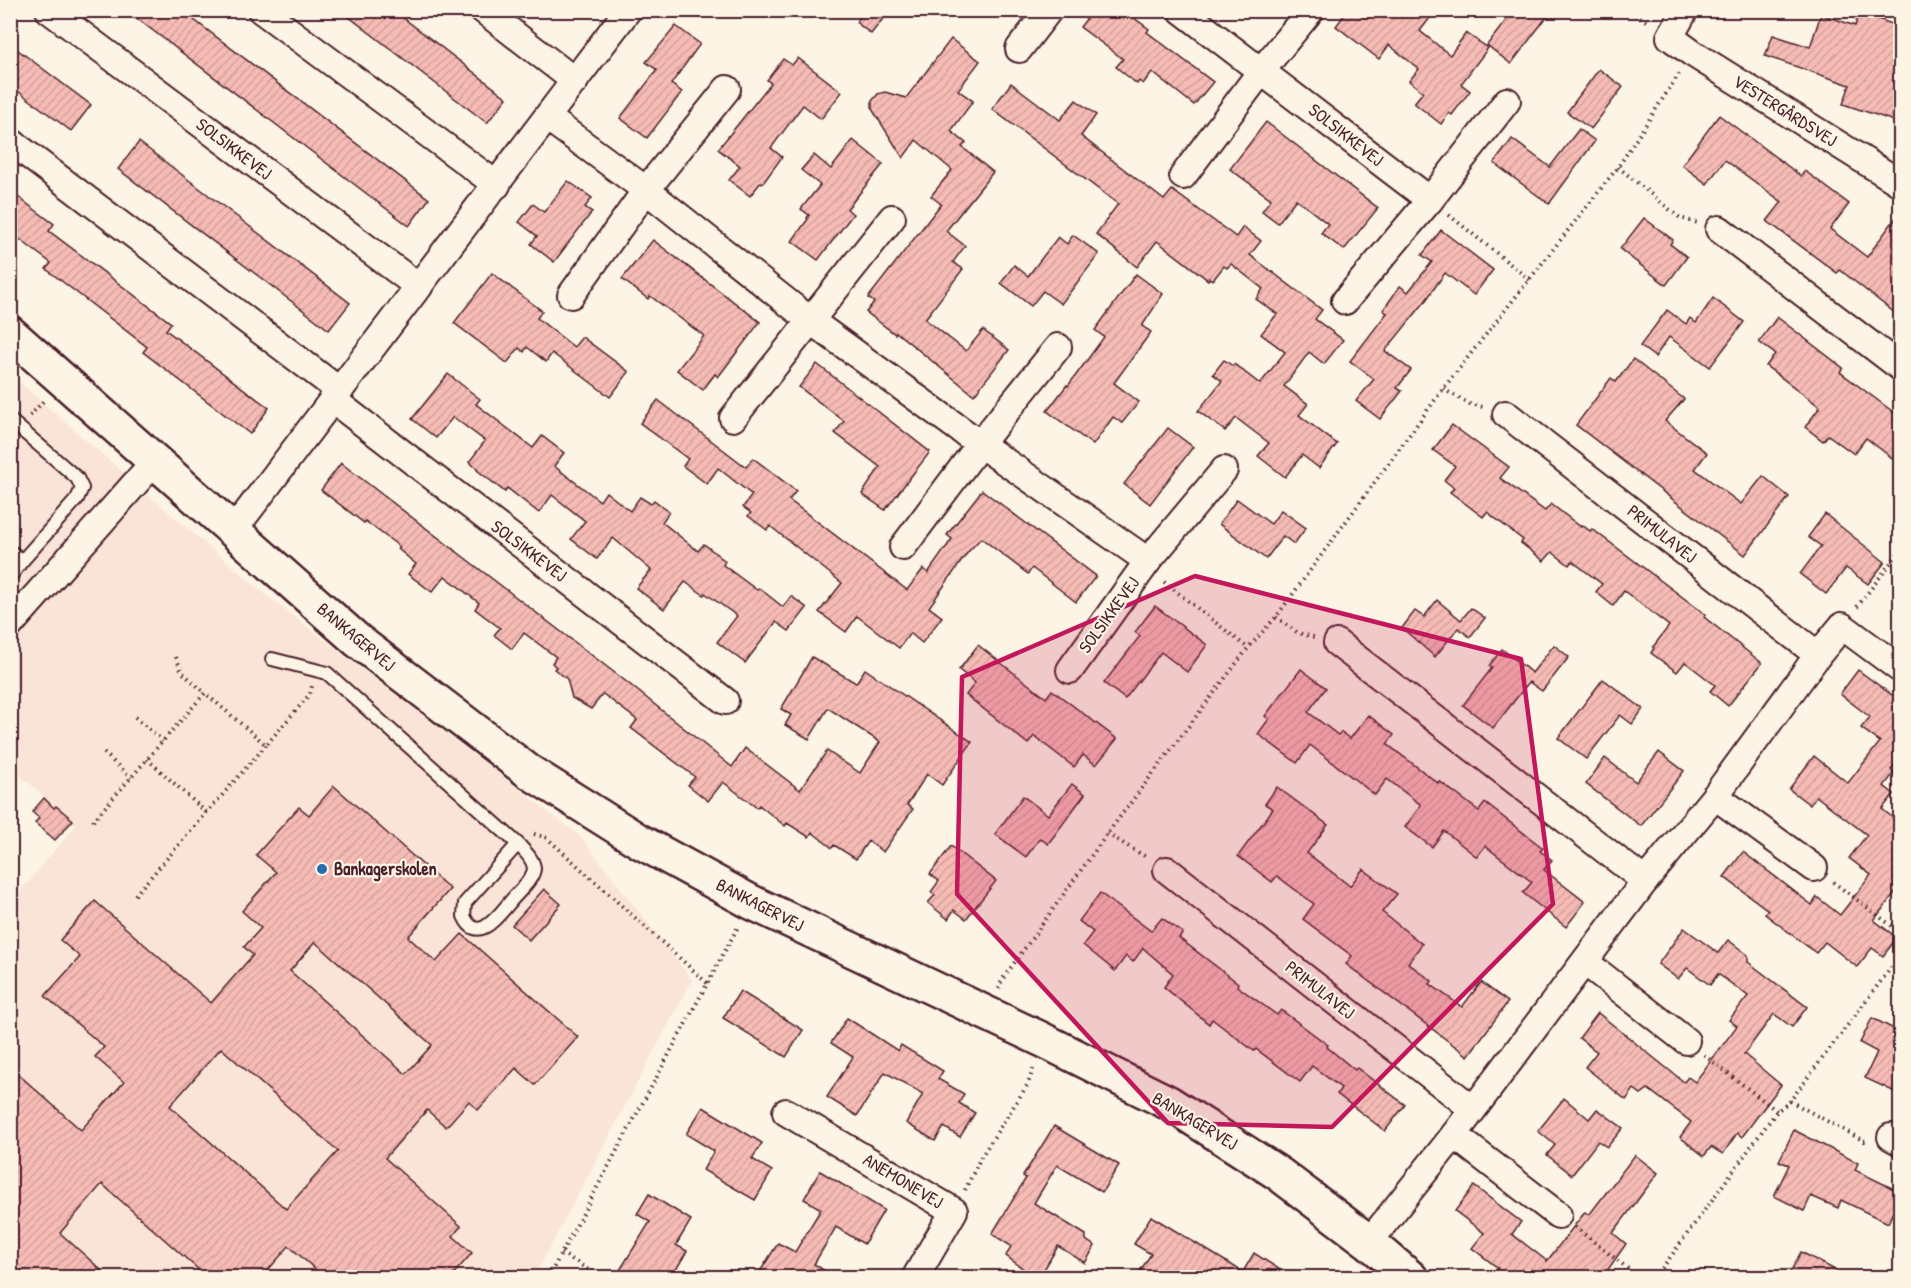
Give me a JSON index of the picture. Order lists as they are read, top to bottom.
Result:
{
  "streets": {
    "street": [
      "VESTERGÅRDSVEJ",
      "SOLSIKKEVEJ",
      "PRIMULAVEJ",
      "BANKAGERVEJ",
      "ANEMONEVEJ"
    ]
  },
  "places": ["Bankagerskolen"]
}
